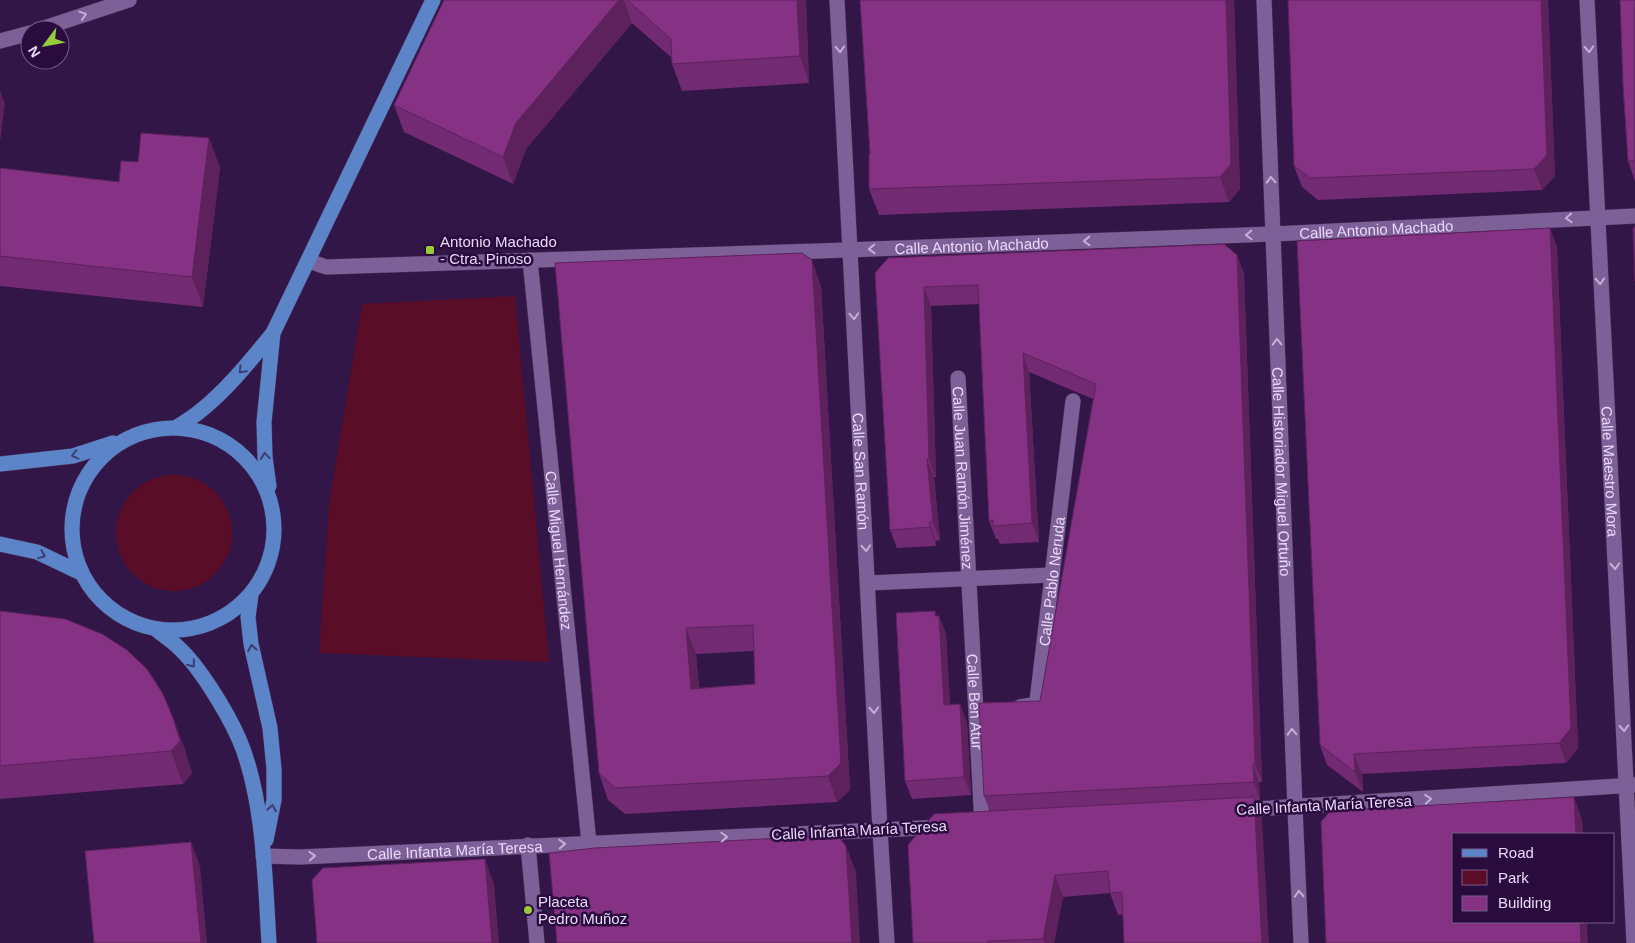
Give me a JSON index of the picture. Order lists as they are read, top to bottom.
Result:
{
  "streets": {
    "street": [
      "Calle Antonio Machado",
      "Calle San Ramón",
      "Calle Historiador Miguel Ortuño",
      "Calle Maestro Mora",
      "Calle Juan Ramón Jiménez",
      "Calle Miguel Hernández",
      "Calle Pablo Neruda",
      "Calle Ben Atur",
      "Calle Infanta María Teresa"
    ]
  },
  "crossings": [
    ["Calle Antonio Machado", "Calle San Ramón"],
    ["Calle Antonio Machado", "Calle Historiador Miguel Ortuño"],
    ["Calle Antonio Machado", "Calle Maestro Mora"],
    ["Calle Antonio Machado", "Calle Miguel Hernández"],
    ["Calle San Ramón", "Calle Infanta María Teresa"],
    ["Calle Historiador Miguel Ortuño", "Calle Infanta María Teresa"],
    ["Calle Maestro Mora", "Calle Infanta María Teresa"],
    ["Calle Juan Ramón Jiménez", "Calle Ben Atur"],
    ["Calle Miguel Hernández", "Calle Infanta María Teresa"],
    ["Calle Pablo Neruda", "Calle Ben Atur"],
    ["Calle Ben Atur", "Calle Infanta María Teresa"]
  ],
  "one_way": [
    "Calle Antonio Machado",
    "Calle San Ramón",
    "Calle Historiador Miguel Ortuño",
    "Calle Maestro Mora",
    "Calle Infanta María Teresa"
  ],
  "places": {
    "transit": ["Antonio Machado - Ctra. Pinoso"],
    "other": ["Placeta Pedro Muñoz"]
  },
  "legend": ["Road", "Park", "Building"],
  "north": "bottom left"
}
